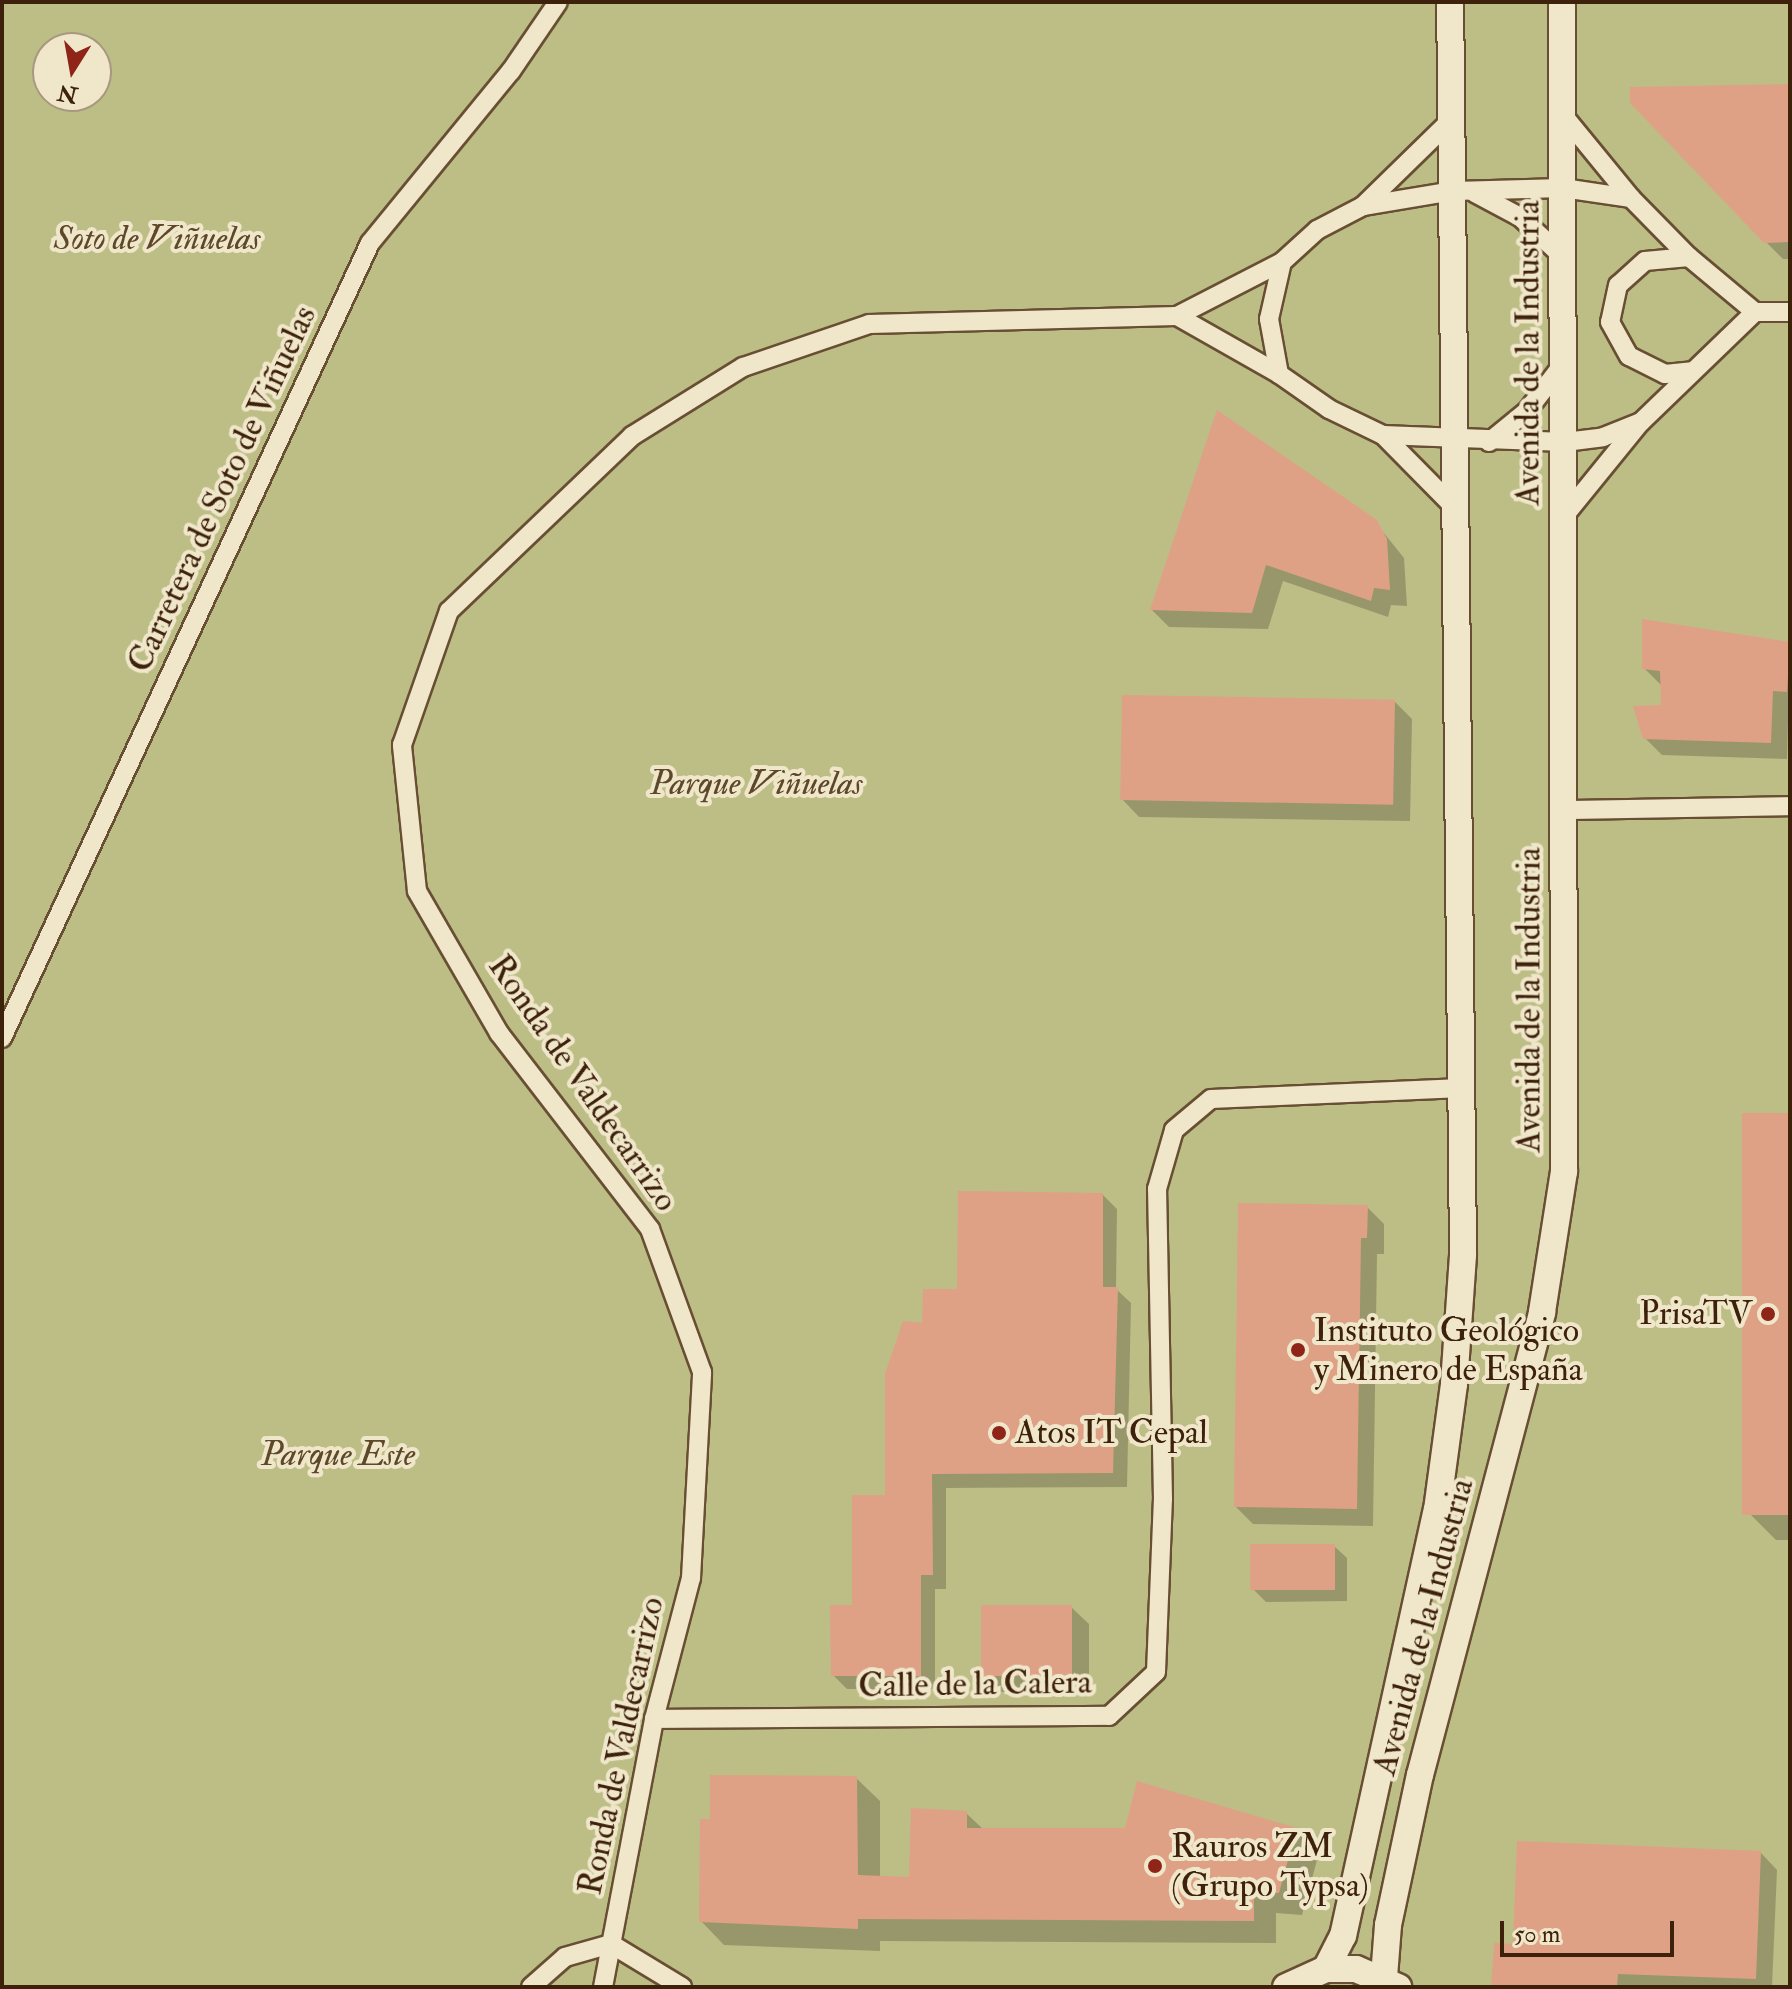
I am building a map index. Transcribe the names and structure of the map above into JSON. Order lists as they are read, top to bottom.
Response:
{
  "streets": {
    "street": [
      "Avenida de la Industria",
      "Carretera de Soto de Viñuelas",
      "Ronda de Valdecarrizo",
      "Calle de la Calera"
    ]
  },
  "crossings": [
    ["Avenida de la Industria", "Calle de la Calera"],
    ["Ronda de Valdecarrizo", "Calle de la Calera"]
  ],
  "parks": ["Soto de Viñuelas", "Parque Viñuelas", "Parque Este"],
  "places": [
    "PrisaTV",
    "Instituto Geológico y Minero de España",
    "Atos IT Cepal",
    "Rauros ZM (Grupo Typsa)"
  ],
  "scale_bar": "50 m",
  "north": "bottom"
}
